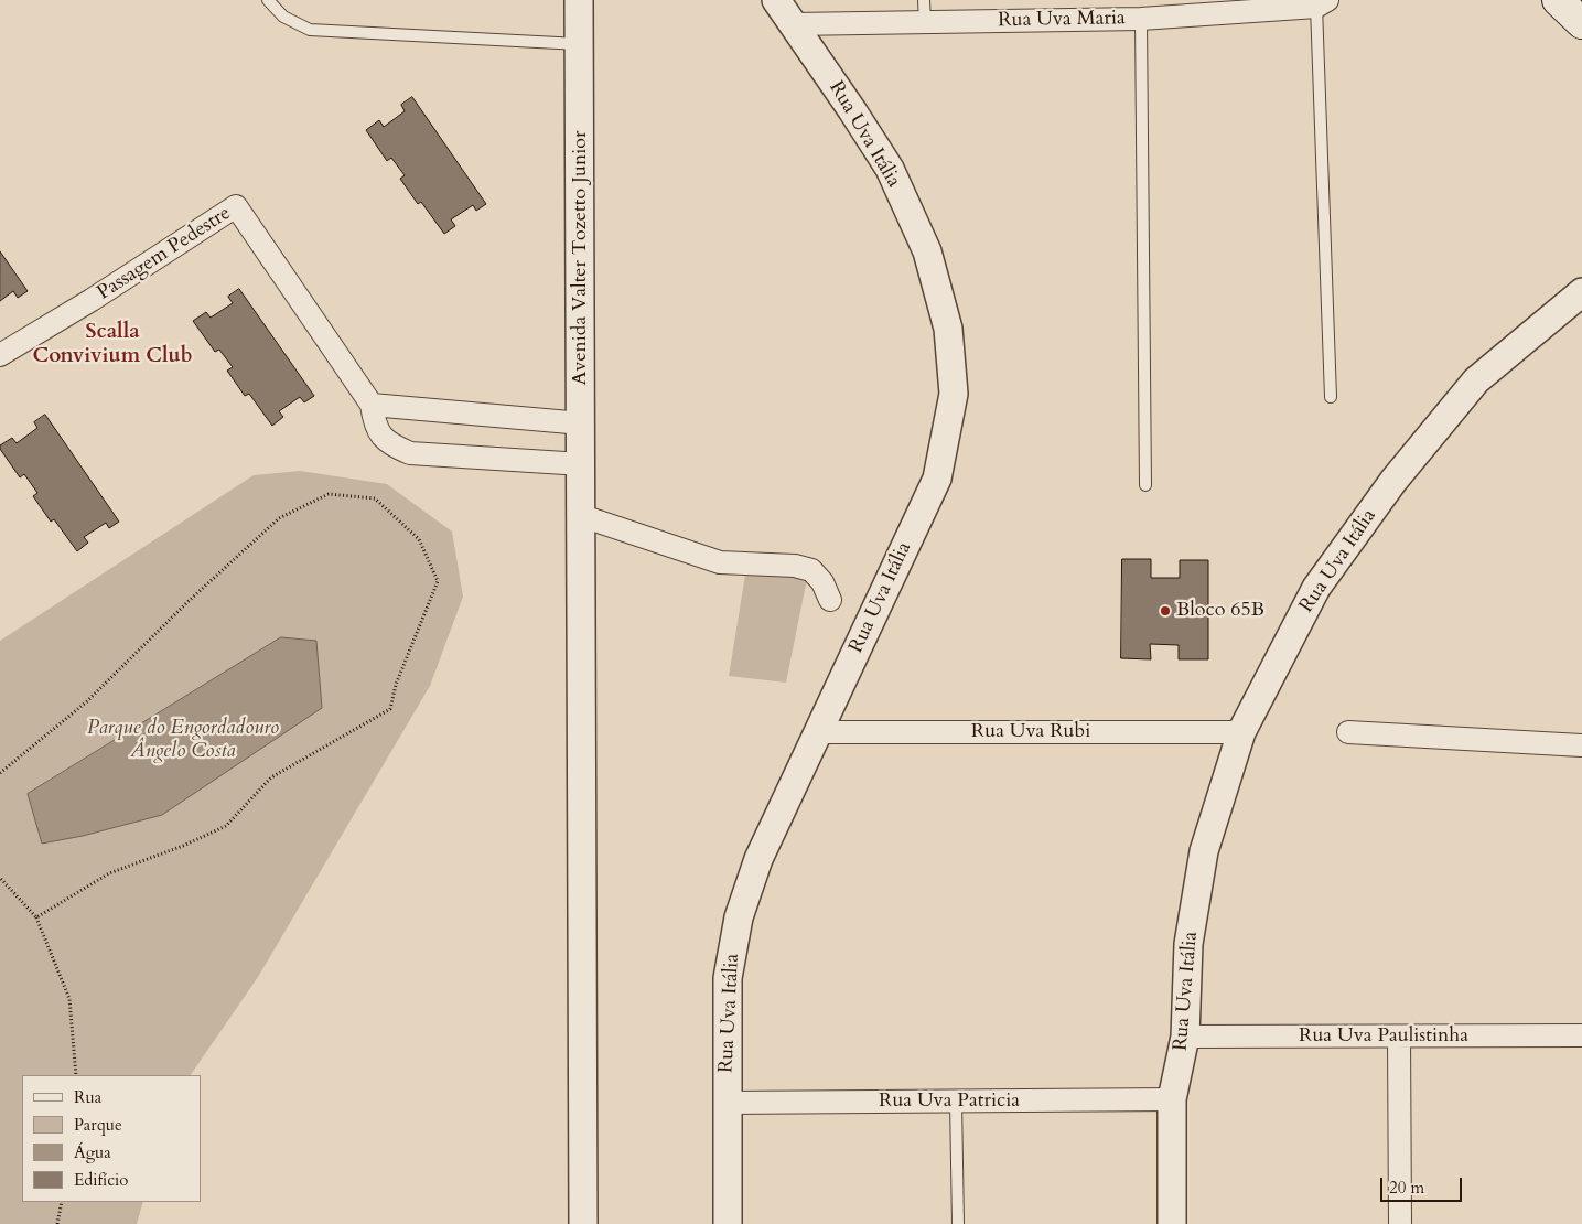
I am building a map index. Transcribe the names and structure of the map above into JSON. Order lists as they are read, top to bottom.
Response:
{
  "streets": {
    "street": [
      "Rua Uva Maria",
      "Rua Uva Itália",
      "Passagem Pedestre",
      "Avenida Valter Tozetto Junior",
      "Rua Uva Rubi",
      "Rua Uva Paulistinha",
      "Rua Uva Patricia"
    ]
  },
  "crossings": [
    ["Rua Uva Maria", "Rua Uva Itália"],
    ["Rua Uva Itália", "Rua Uva Rubi"],
    ["Rua Uva Itália", "Rua Uva Paulistinha"],
    ["Rua Uva Itália", "Rua Uva Patricia"],
    ["Passagem Pedestre", "Avenida Valter Tozetto Junior"]
  ],
  "districts": ["Scalla Convivium Club"],
  "parks": ["Parque do Engordadouro Ângelo Costa"],
  "places": ["Bloco 65B"],
  "legend": [
    "Rua",
    "Parque",
    "Água",
    "Edifício"
  ],
  "scale_bar": "20 m"
}
